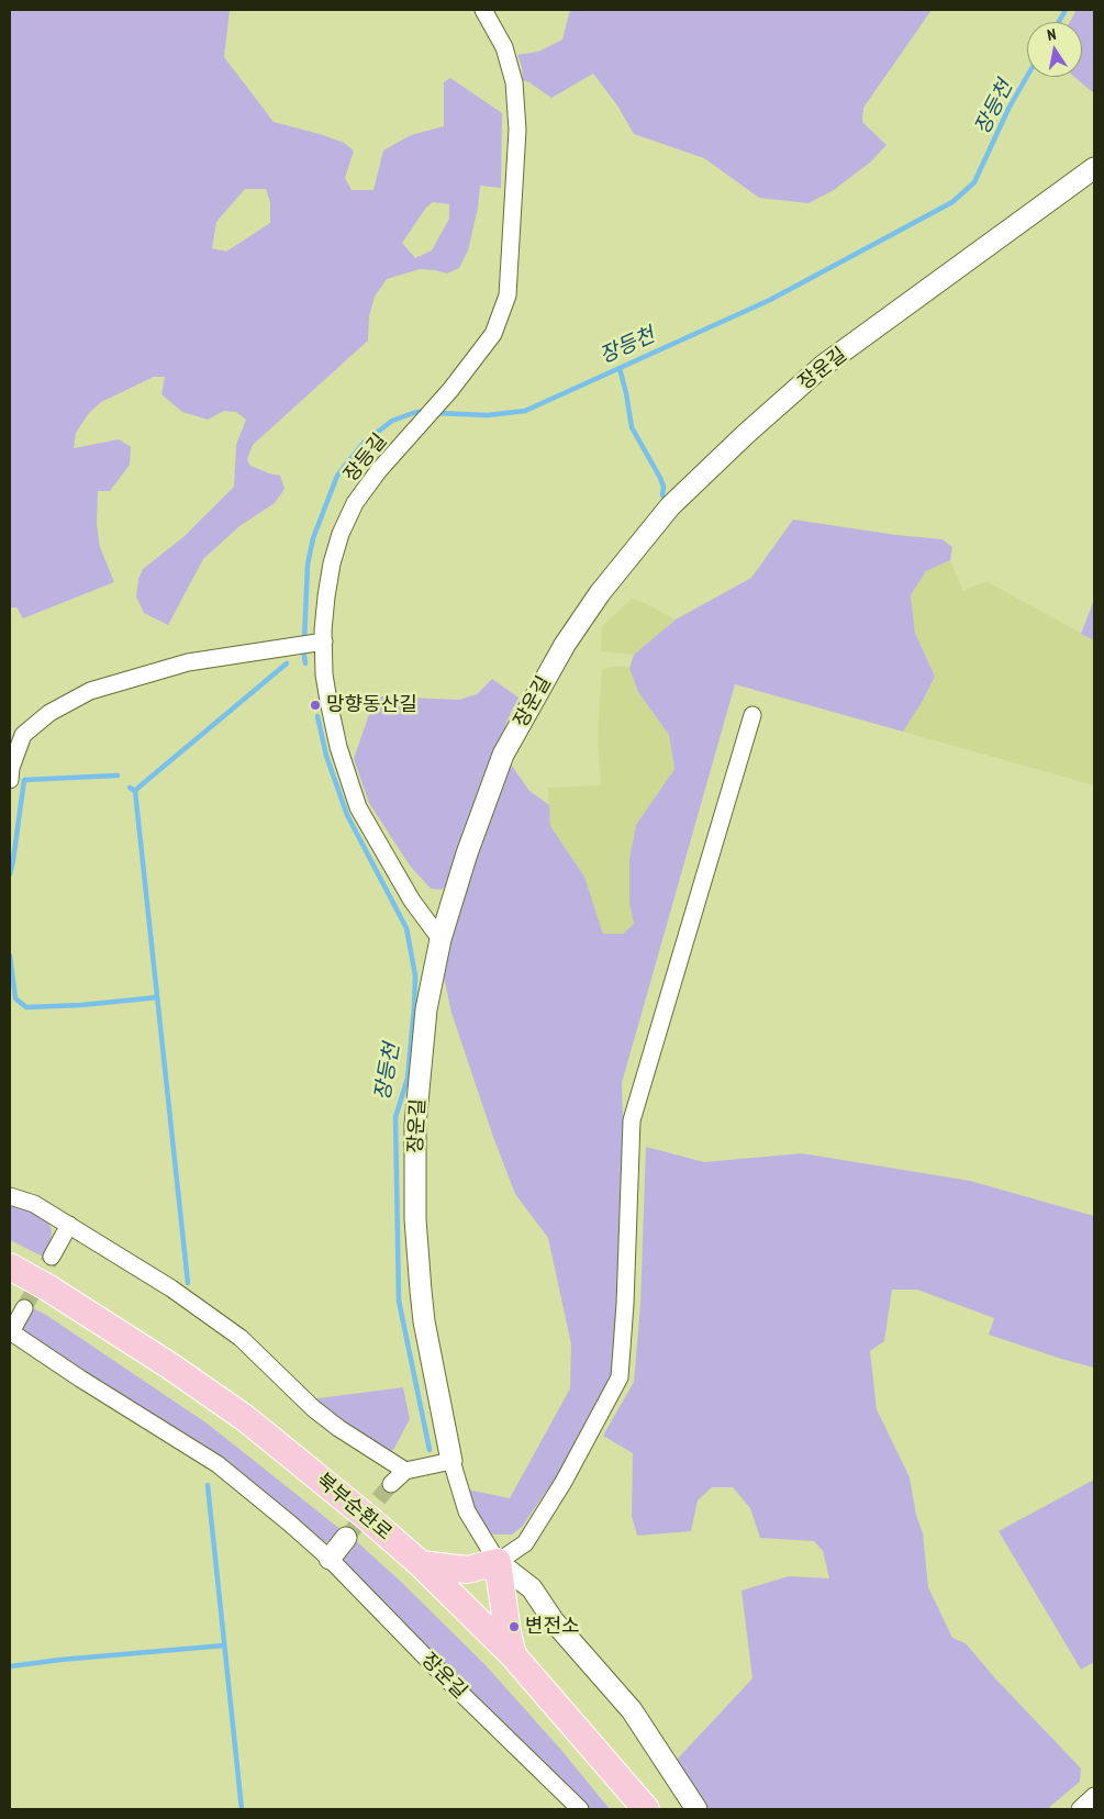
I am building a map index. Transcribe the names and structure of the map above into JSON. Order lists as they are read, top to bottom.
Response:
{
  "streets": {
    "main road": ["북부순환로"],
    "street": ["장운길", "장등길"]
  },
  "crossings": [
    ["장운길", "장등길"]
  ],
  "water": ["장등천"],
  "places": ["망향동산길", "변전소"],
  "north": "top"
}
